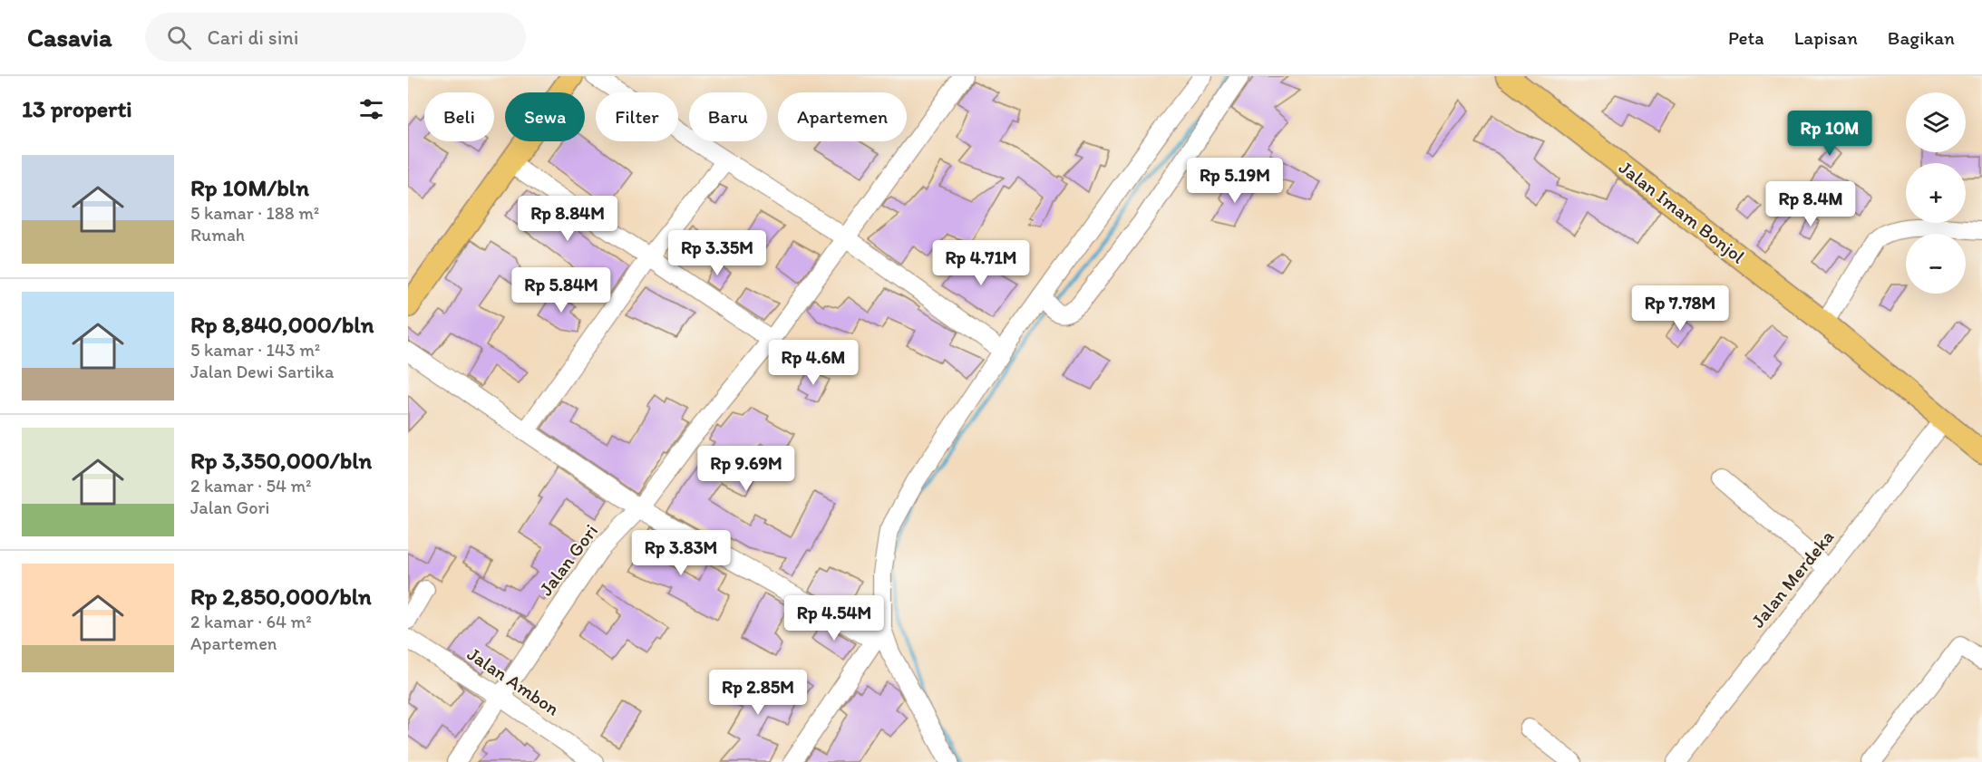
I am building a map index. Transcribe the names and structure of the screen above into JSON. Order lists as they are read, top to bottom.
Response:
{
  "streets": {
    "main road": ["Jalan Imam Bonjol"],
    "street": ["Jalan Gori", "Jalan Merdeka", "Jalan Ambon"]
  },
  "crossings": [
    ["Jalan Imam Bonjol", "Jalan Merdeka"],
    ["Jalan Gori", "Jalan Ambon"]
  ],
  "page": {
    "header": "Casavia",
    "search": "Cari di sini",
    "nav": ["Peta", "Lapisan", "Bagikan"],
    "heading": "13 properti",
    "map_buttons": ["+", "−"],
    "chip": [
      "Beli",
      "Sewa",
      "Filter",
      "Baru",
      "Apartemen"
    ],
    "price": [
      "Rp 10M",
      "Rp 5.19M",
      "Rp 8.4M",
      "Rp 8.84M",
      "Rp 3.35M",
      "Rp 4.71M",
      "Rp 5.84M",
      "Rp 7.78M",
      "Rp 4.6M",
      "Rp 9.69M",
      "Rp 3.83M",
      "Rp 4.54M",
      "Rp 2.85M"
    ],
    "list": [
      {
        "name": "Rp 10M/bln",
        "note": "5 kamar · 188 m² · Rumah"
      },
      {
        "name": "Rp 8,840,000/bln",
        "note": "5 kamar · 143 m² · Jalan Dewi Sartika"
      },
      {
        "name": "Rp 3,350,000/bln",
        "note": "2 kamar · 54 m² · Jalan Gori"
      },
      {
        "name": "Rp 2,850,000/bln",
        "note": "2 kamar · 64 m² · Apartemen"
      }
    ]
  }
}
